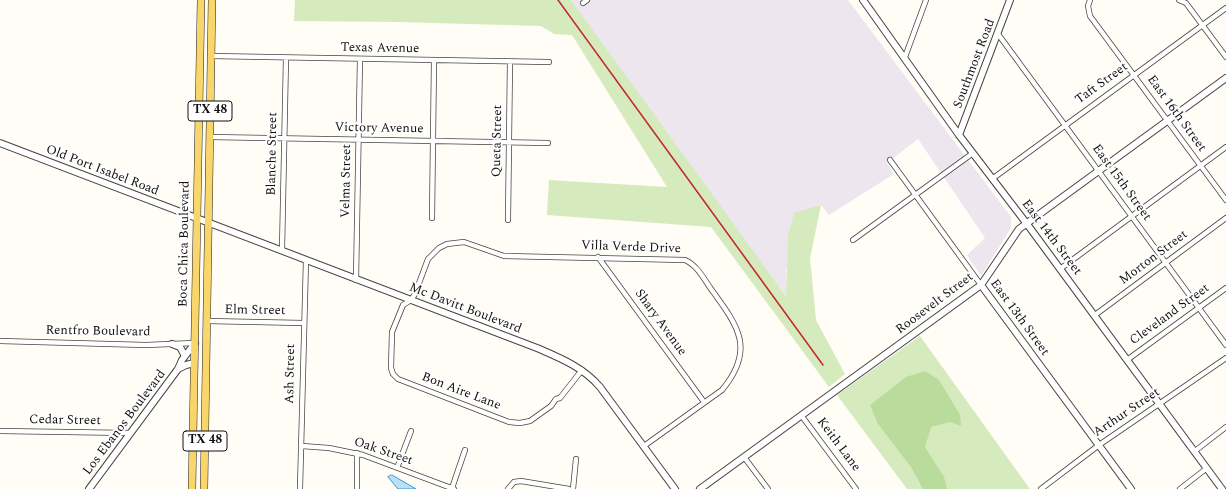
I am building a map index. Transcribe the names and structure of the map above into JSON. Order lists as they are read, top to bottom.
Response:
{
  "streets": {
    "main road": ["TX 48", "Boca Chica Boulevard"],
    "street": [
      "Texas Avenue",
      "Southmost Road",
      "Taft Street",
      "East 16th Street",
      "Victory Avenue",
      "Queta Street",
      "Blanche Street",
      "Old Port Isabel Road",
      "Velma Street",
      "East 15th Street",
      "East 14th Street",
      "Villa Verde Drive",
      "Morton Street",
      "Roosevelt Street",
      "Mc Davitt Boulevard",
      "Elm Street",
      "Cleveland Street",
      "East 13th Street",
      "Shary Avenue",
      "Rentfro Boulevard",
      "Ash Street",
      "Bon Aire Lane",
      "Arthur Street",
      "Cedar Street",
      "Los Ebanos Boulevard",
      "Keith Lane",
      "Oak Street"
    ]
  },
  "crossings": [
    ["Texas Avenue", "Queta Street"],
    ["Texas Avenue", "Blanche Street"],
    ["Texas Avenue", "Velma Street"],
    ["Texas Avenue", "Boca Chica Boulevard"],
    ["Southmost Road", "East 15th Street"],
    ["Southmost Road", "East 14th Street"],
    ["Taft Street", "East 16th Street"],
    ["Taft Street", "East 15th Street"],
    ["Taft Street", "East 14th Street"],
    ["East 16th Street", "Roosevelt Street"],
    ["Victory Avenue", "Queta Street"],
    ["Victory Avenue", "Blanche Street"],
    ["Victory Avenue", "Velma Street"],
    ["Victory Avenue", "Boca Chica Boulevard"],
    ["Blanche Street", "Mc Davitt Boulevard"],
    ["Old Port Isabel Road", "Boca Chica Boulevard"],
    ["Old Port Isabel Road", "Mc Davitt Boulevard"],
    ["Velma Street", "Mc Davitt Boulevard"],
    ["East 15th Street", "Morton Street"],
    ["East 15th Street", "Roosevelt Street"],
    ["East 15th Street", "Cleveland Street"],
    ["East 14th Street", "Morton Street"],
    ["East 14th Street", "Roosevelt Street"],
    ["East 14th Street", "Cleveland Street"],
    ["East 14th Street", "Arthur Street"],
    ["Boca Chica Boulevard", "Mc Davitt Boulevard"],
    ["Boca Chica Boulevard", "Elm Street"],
    ["Boca Chica Boulevard", "Rentfro Boulevard"],
    ["Boca Chica Boulevard", "Los Ebanos Boulevard"],
    ["Villa Verde Drive", "Mc Davitt Boulevard"],
    ["Villa Verde Drive", "Shary Avenue"],
    ["Villa Verde Drive", "Bon Aire Lane"],
    ["Roosevelt Street", "East 13th Street"],
    ["Roosevelt Street", "Keith Lane"],
    ["Mc Davitt Boulevard", "Ash Street"],
    ["Mc Davitt Boulevard", "Bon Aire Lane"],
    ["Elm Street", "Ash Street"],
    ["East 13th Street", "Arthur Street"],
    ["Rentfro Boulevard", "Los Ebanos Boulevard"],
    ["Ash Street", "Oak Street"],
    ["Cedar Street", "Los Ebanos Boulevard"]
  ]
}
